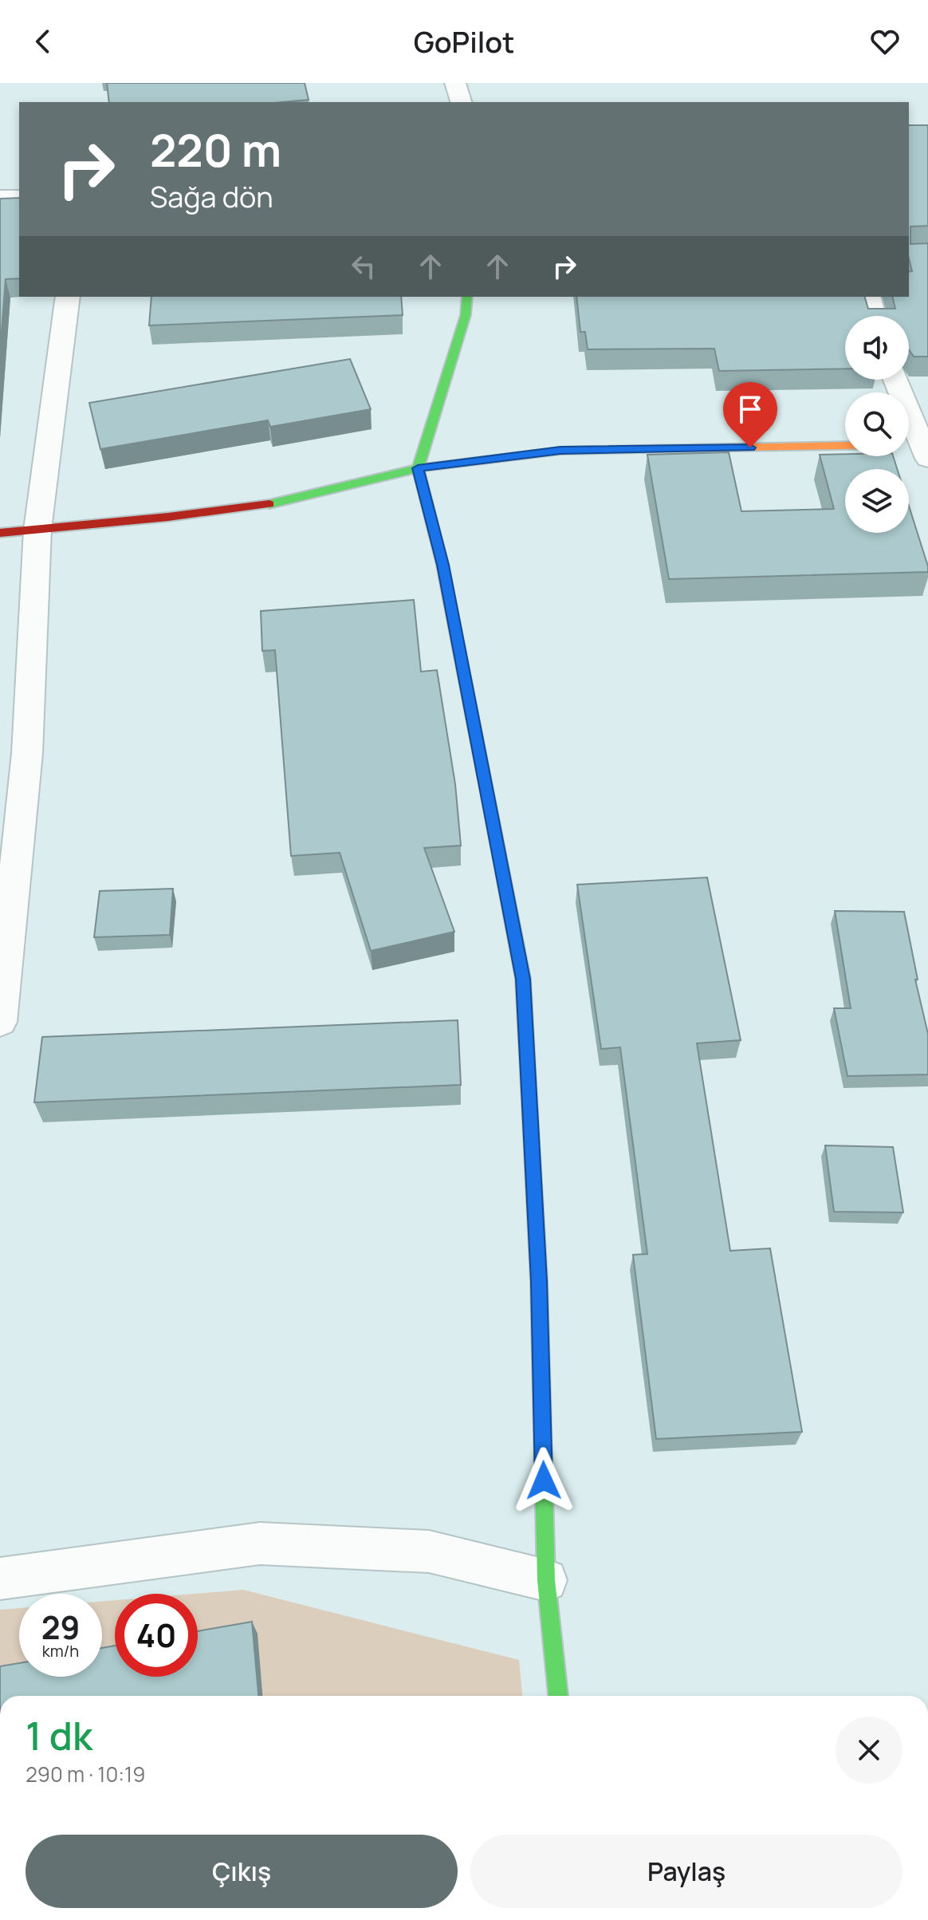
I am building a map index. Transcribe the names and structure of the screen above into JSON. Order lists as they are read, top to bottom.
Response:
{
  "page": {
    "header": "GoPilot",
    "turn": ["220 m", "Sağa dön"],
    "speed": "29 km/h",
    "limit": "40",
    "heading": ["1 dk", "290 m · 10:19"],
    "buttons": ["Çıkış", "Paylaş"]
  }
}
